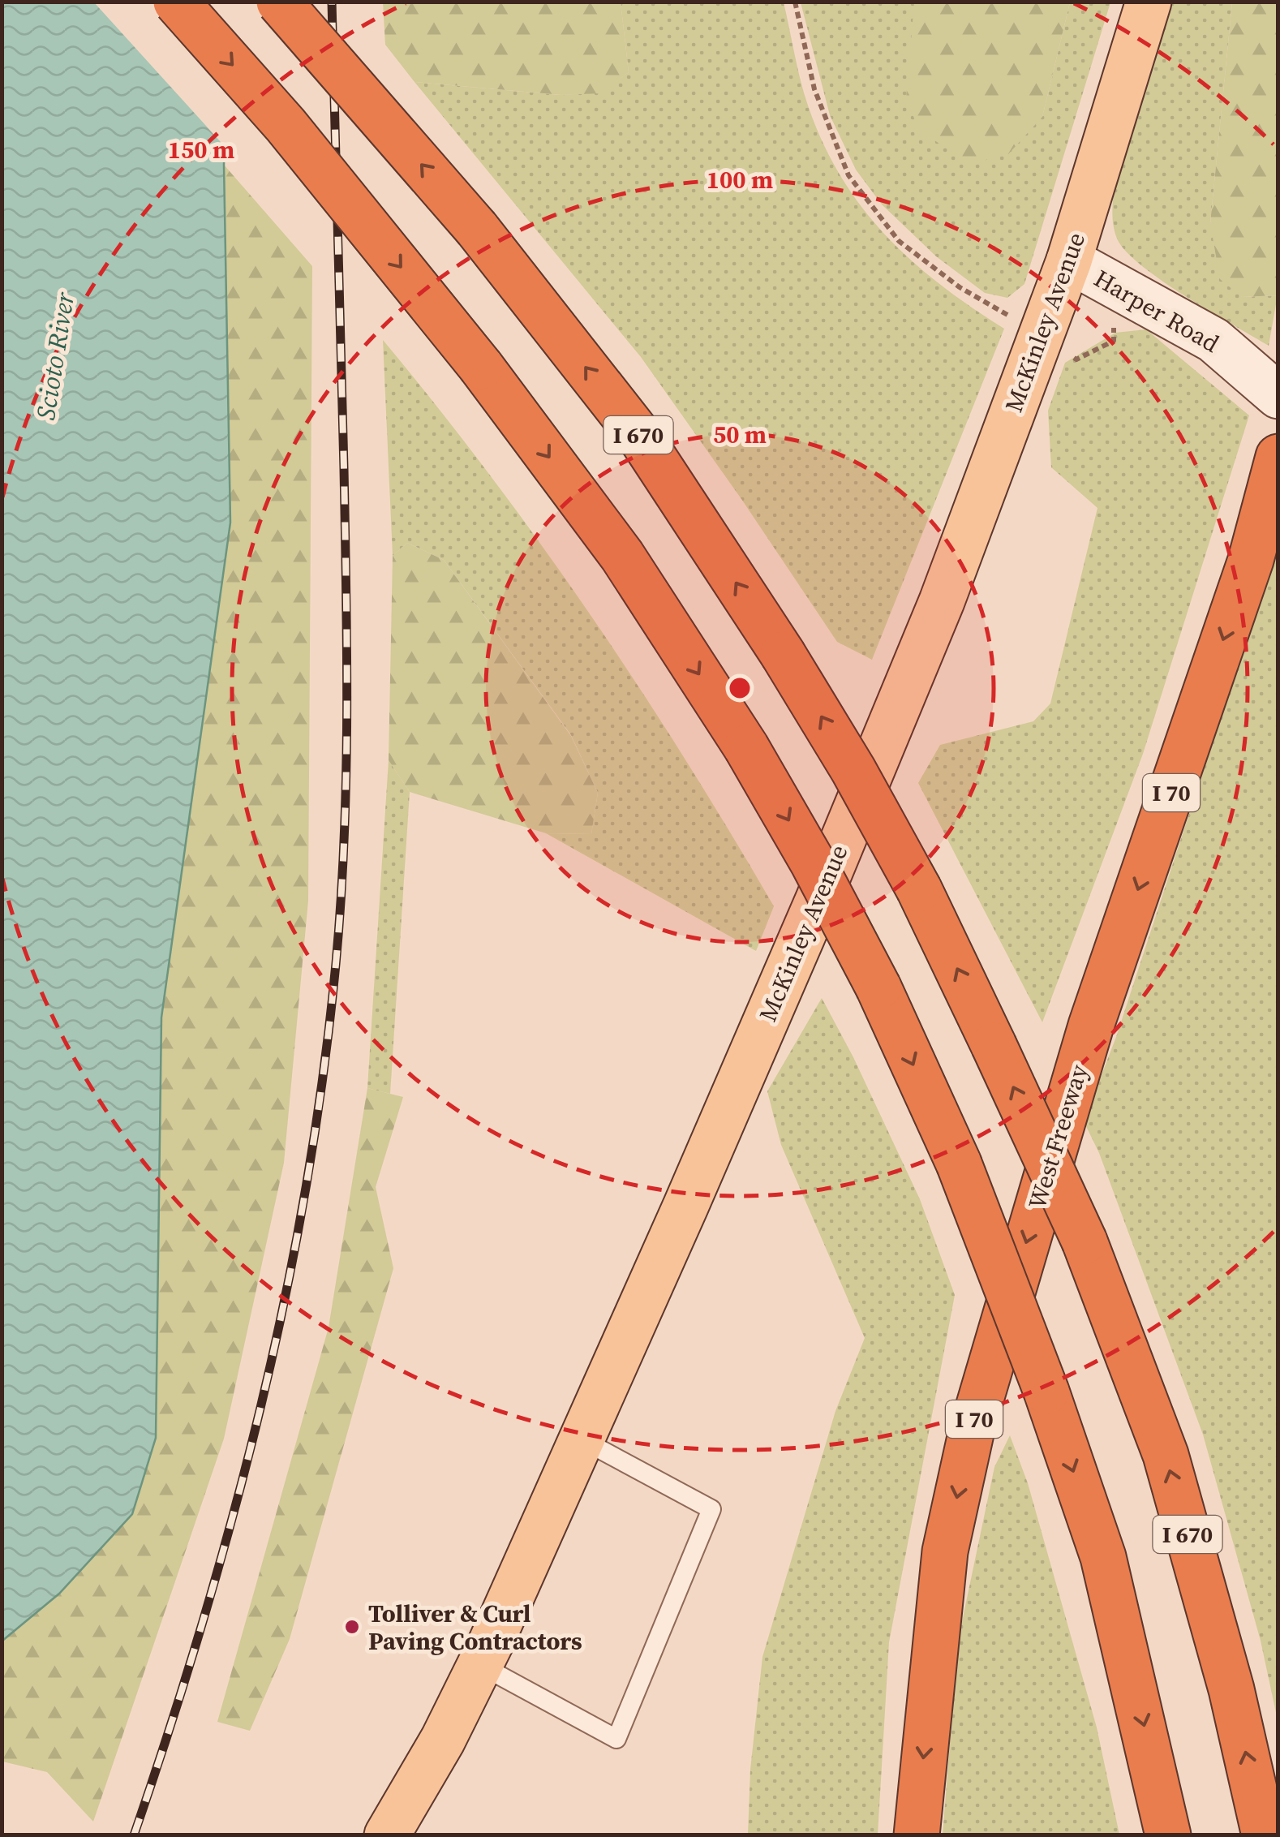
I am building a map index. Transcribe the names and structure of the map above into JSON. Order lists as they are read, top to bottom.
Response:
{
  "streets": {
    "highway": ["I 670", "I 70", "West Freeway"],
    "main road": ["McKinley Avenue"],
    "street": ["Harper Road"]
  },
  "crossings": [
    ["Harper Road", "McKinley Avenue"]
  ],
  "one_way": ["West Freeway"],
  "water": ["Scioto River"],
  "places": ["Tolliver & Curl Paving Contractors"],
  "rings": ["150 m", "100 m", "50 m"]
}
